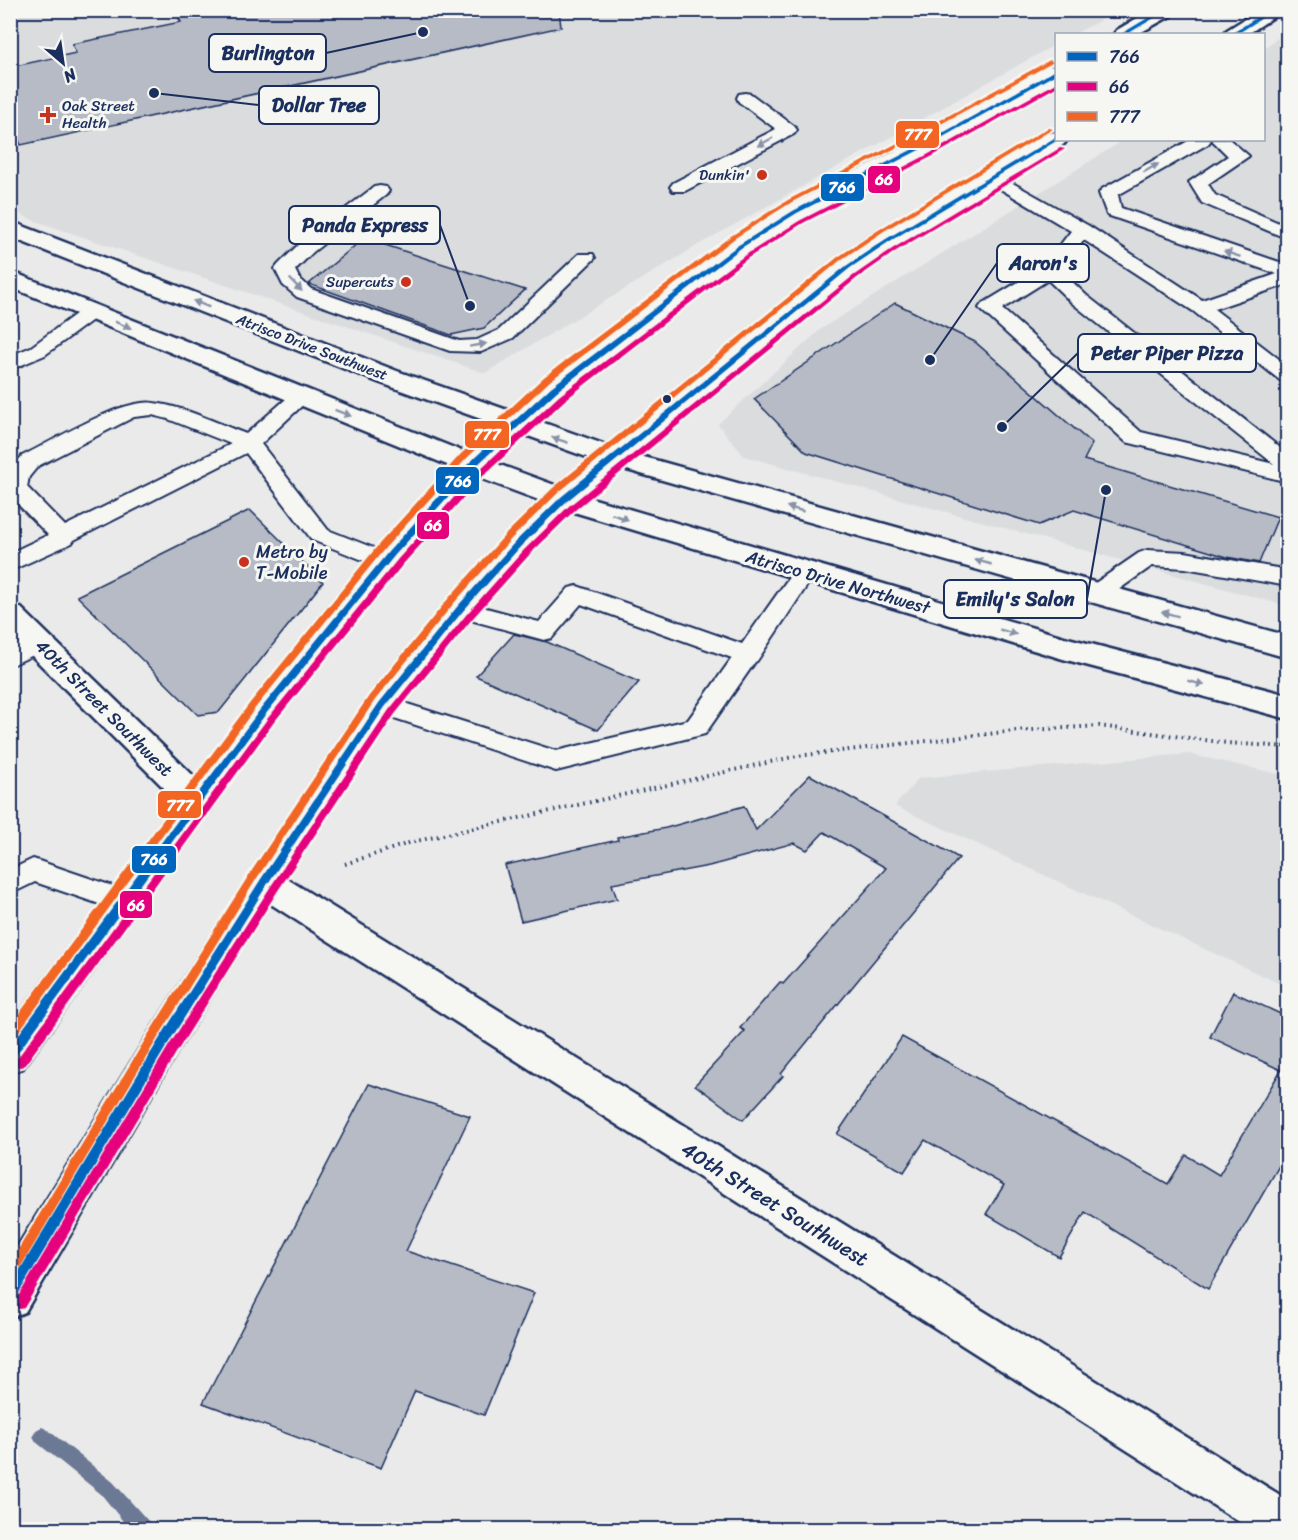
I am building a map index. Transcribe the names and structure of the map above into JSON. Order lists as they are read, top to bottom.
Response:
{
  "streets": {
    "main road": ["Atrisco Drive Southwest", "Atrisco Drive Northwest", "40th Street Southwest"]
  },
  "places": {
    "other": [
      "Burlington",
      "Dollar Tree",
      "Dunkin'",
      "Supercuts",
      "Panda Express",
      "Aaron's",
      "Peter Piper Pizza",
      "Emily's Salon",
      "Metro by T-Mobile"
    ],
    "health": ["Oak Street Health"]
  },
  "lines": ["transit line 766", "transit line 777", "transit line 66"],
  "legend": ["766", "66", "777"],
  "north": "bottom right"
}
